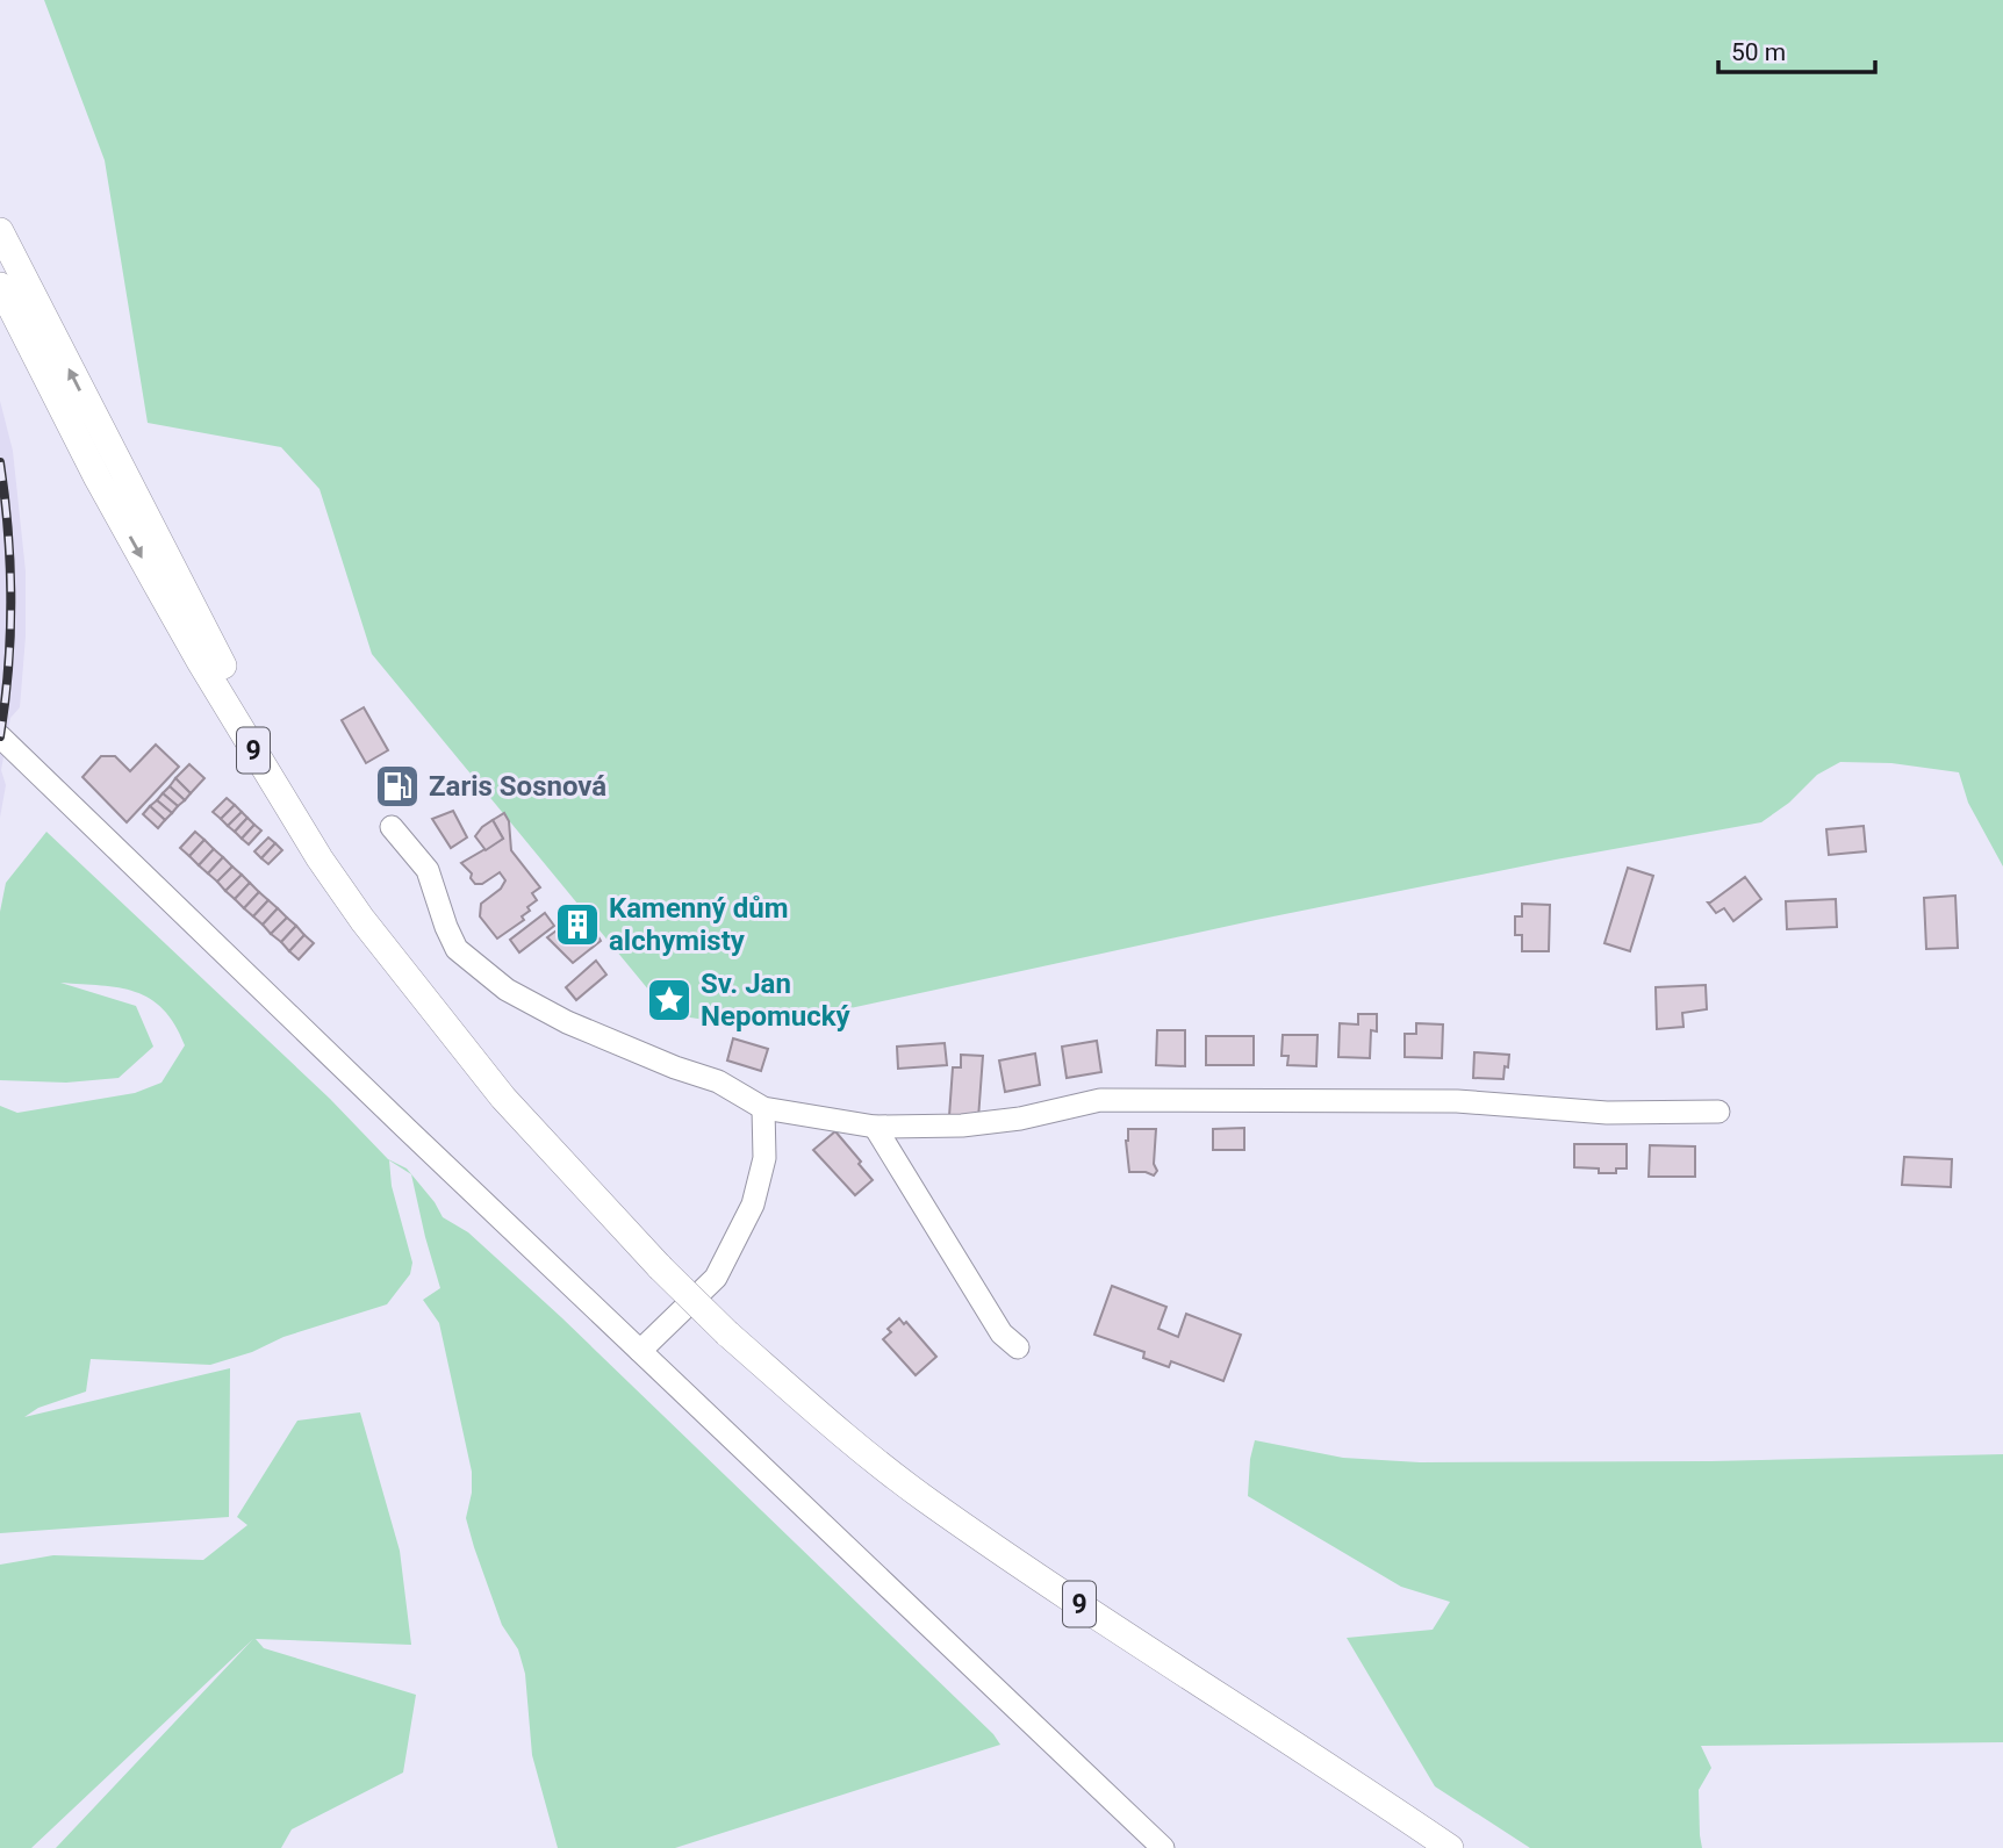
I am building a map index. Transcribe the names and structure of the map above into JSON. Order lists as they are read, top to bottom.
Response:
{
  "streets": {
    "main road": ["9"]
  },
  "places": {
    "fuel station": ["Zaris Sosnová"],
    "building": ["Kamenný dům alchymisty"],
    "place": ["Sv. Jan Nepomucký"]
  },
  "scale_bar": "50 m"
}
